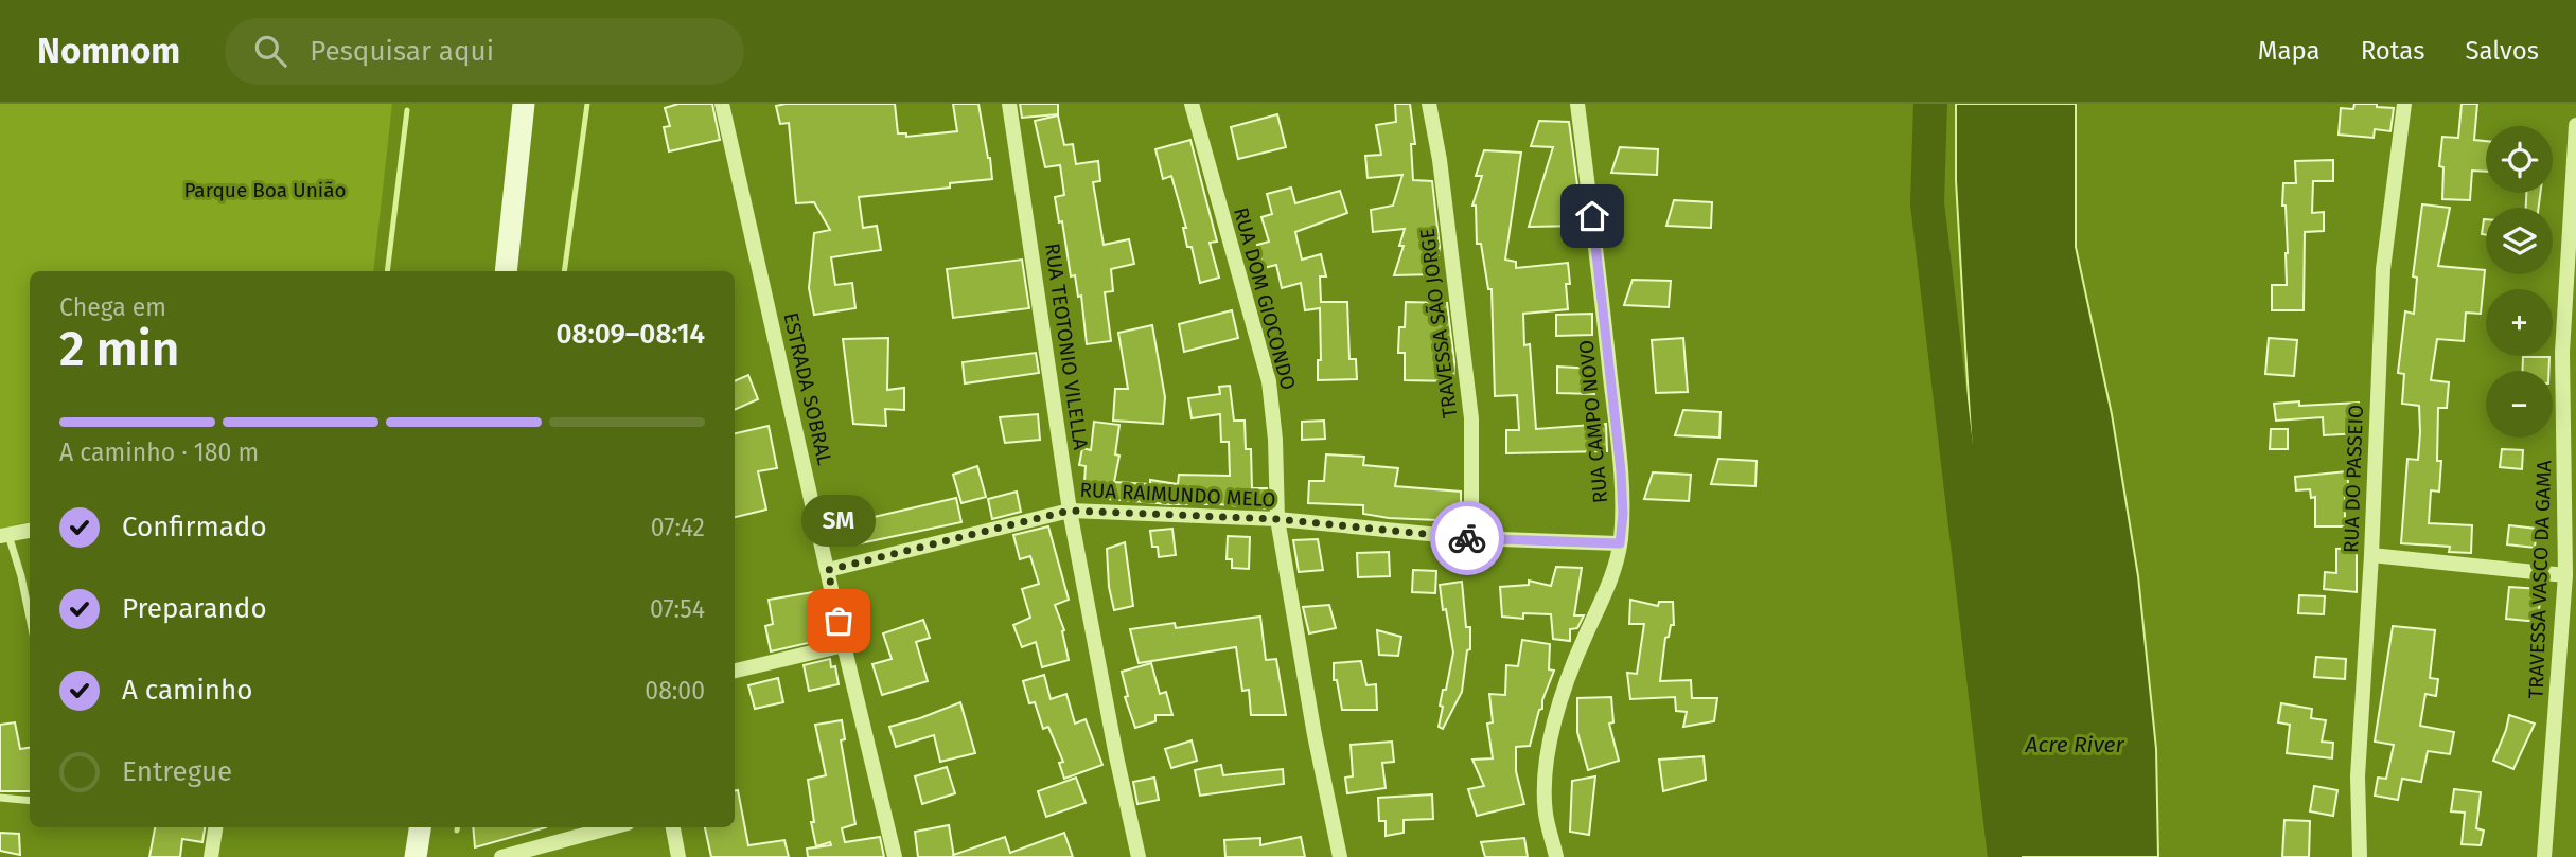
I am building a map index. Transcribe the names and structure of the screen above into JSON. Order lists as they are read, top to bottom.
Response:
{
  "streets": {
    "street": [
      "RUA DOM GIOCONDO",
      "TRAVESSA SÃO JORGE",
      "RUA TEOTONIO VILELLA",
      "ESTRADA SOBRAL",
      "RUA CAMPO NOVO",
      "RUA DO PASSEIO",
      "RUA RAIMUNDO MELO",
      "TRAVESSA VASCO DA GAMA"
    ]
  },
  "crossings": [
    ["RUA DOM GIOCONDO", "RUA RAIMUNDO MELO"],
    ["TRAVESSA SÃO JORGE", "RUA RAIMUNDO MELO"],
    ["RUA TEOTONIO VILELLA", "RUA RAIMUNDO MELO"],
    ["ESTRADA SOBRAL", "RUA RAIMUNDO MELO"],
    ["RUA CAMPO NOVO", "RUA RAIMUNDO MELO"]
  ],
  "water": ["Acre River"],
  "parks": ["Parque Boa União"],
  "places": ["SM"],
  "page": {
    "header": "Nomnom",
    "search": "Pesquisar aqui",
    "nav": ["Mapa", "Rotas", "Salvos"],
    "map_buttons": ["+", "−"],
    "heading": ["2 min", "Chega em", "08:09–08:14"],
    "bar": "A caminho · 180 m",
    "list": [
      ["Confirmado", "07:42"],
      ["Preparando", "07:54"],
      ["A caminho", "08:00"],
      "Entregue"
    ],
    "bubble": "SM"
  }
}
